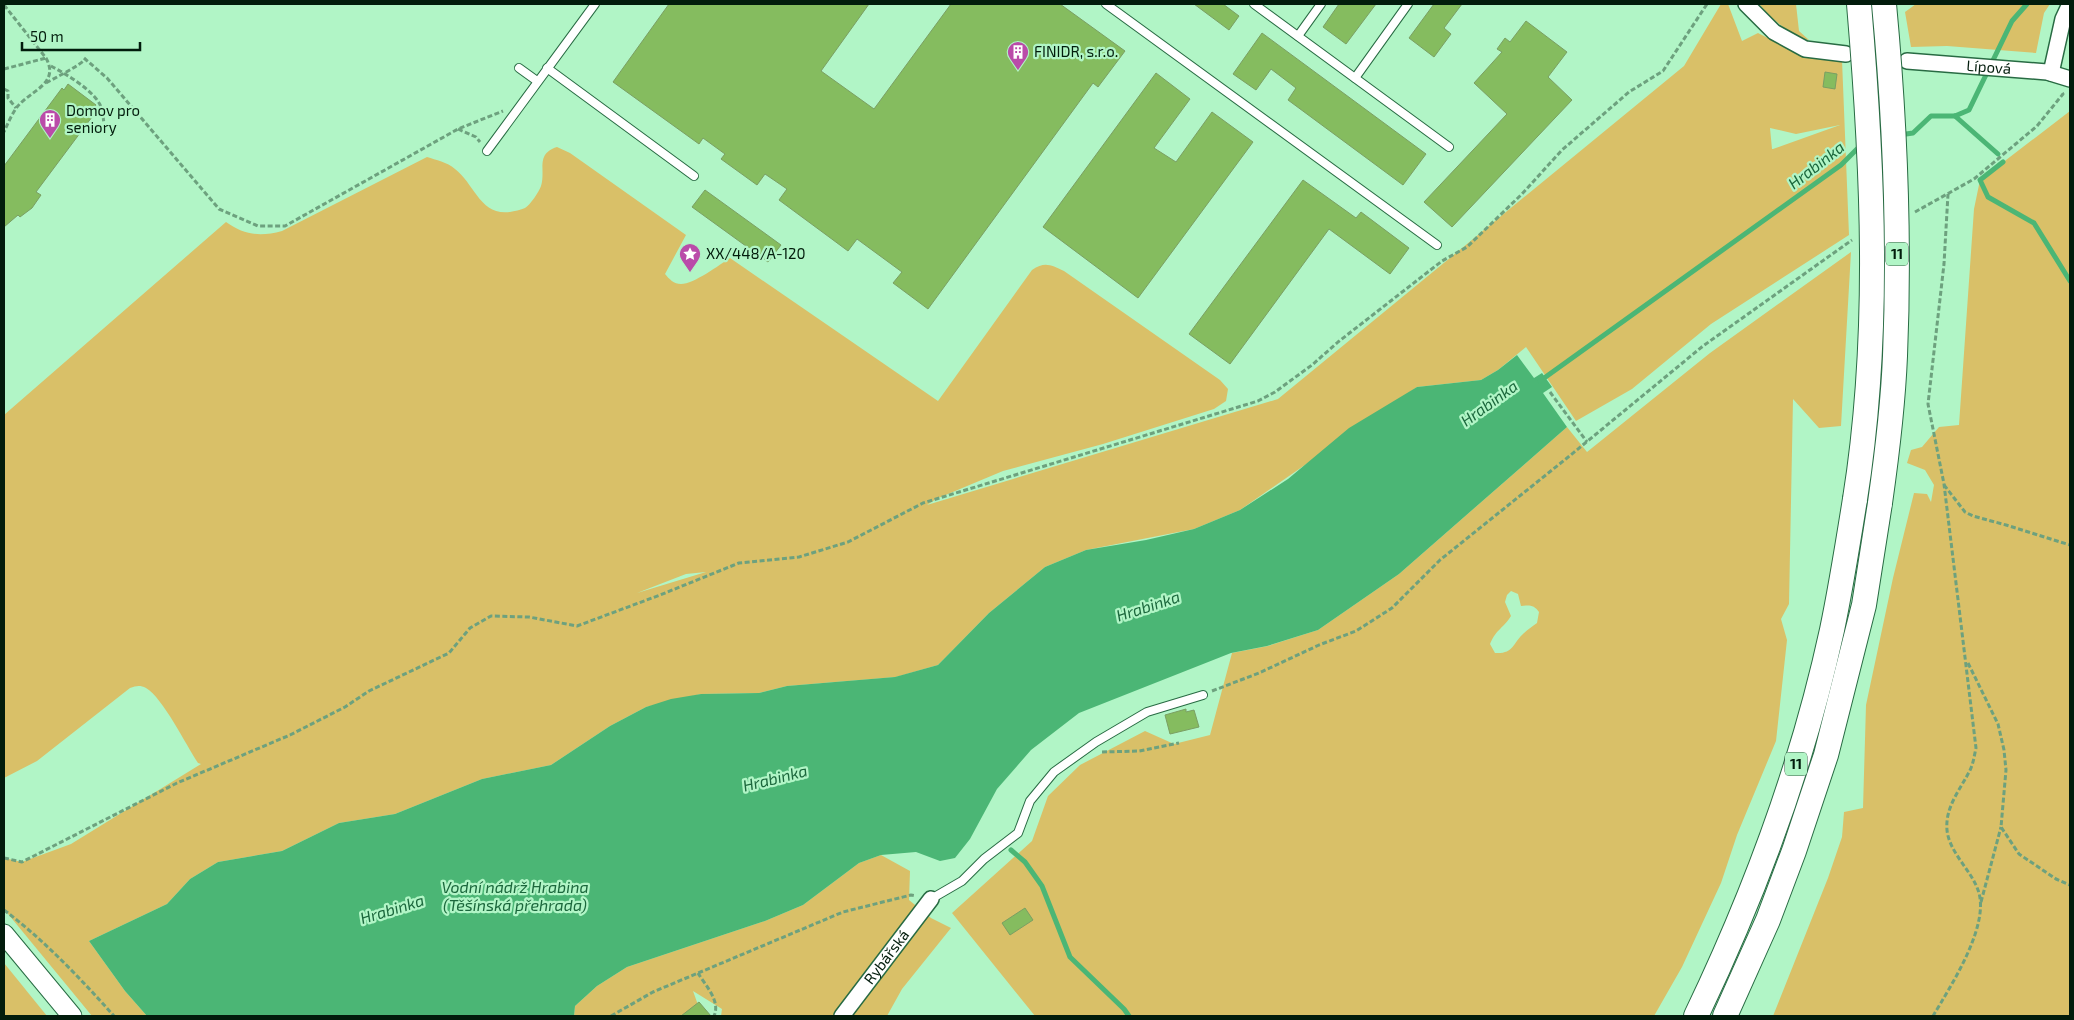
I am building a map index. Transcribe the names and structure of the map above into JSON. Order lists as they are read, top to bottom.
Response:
{
  "streets": {
    "highway": ["11"],
    "street": ["Lípová", "Rybářská"]
  },
  "water": ["Hrabinka", "Vodní nádrž Hrabina (Těšínská přehrada)"],
  "places": {
    "building": ["FINIDR, s.r.o.", "Domov pro seniory"],
    "place": ["XX/448/A-120"]
  },
  "scale_bar": "50 m"
}
